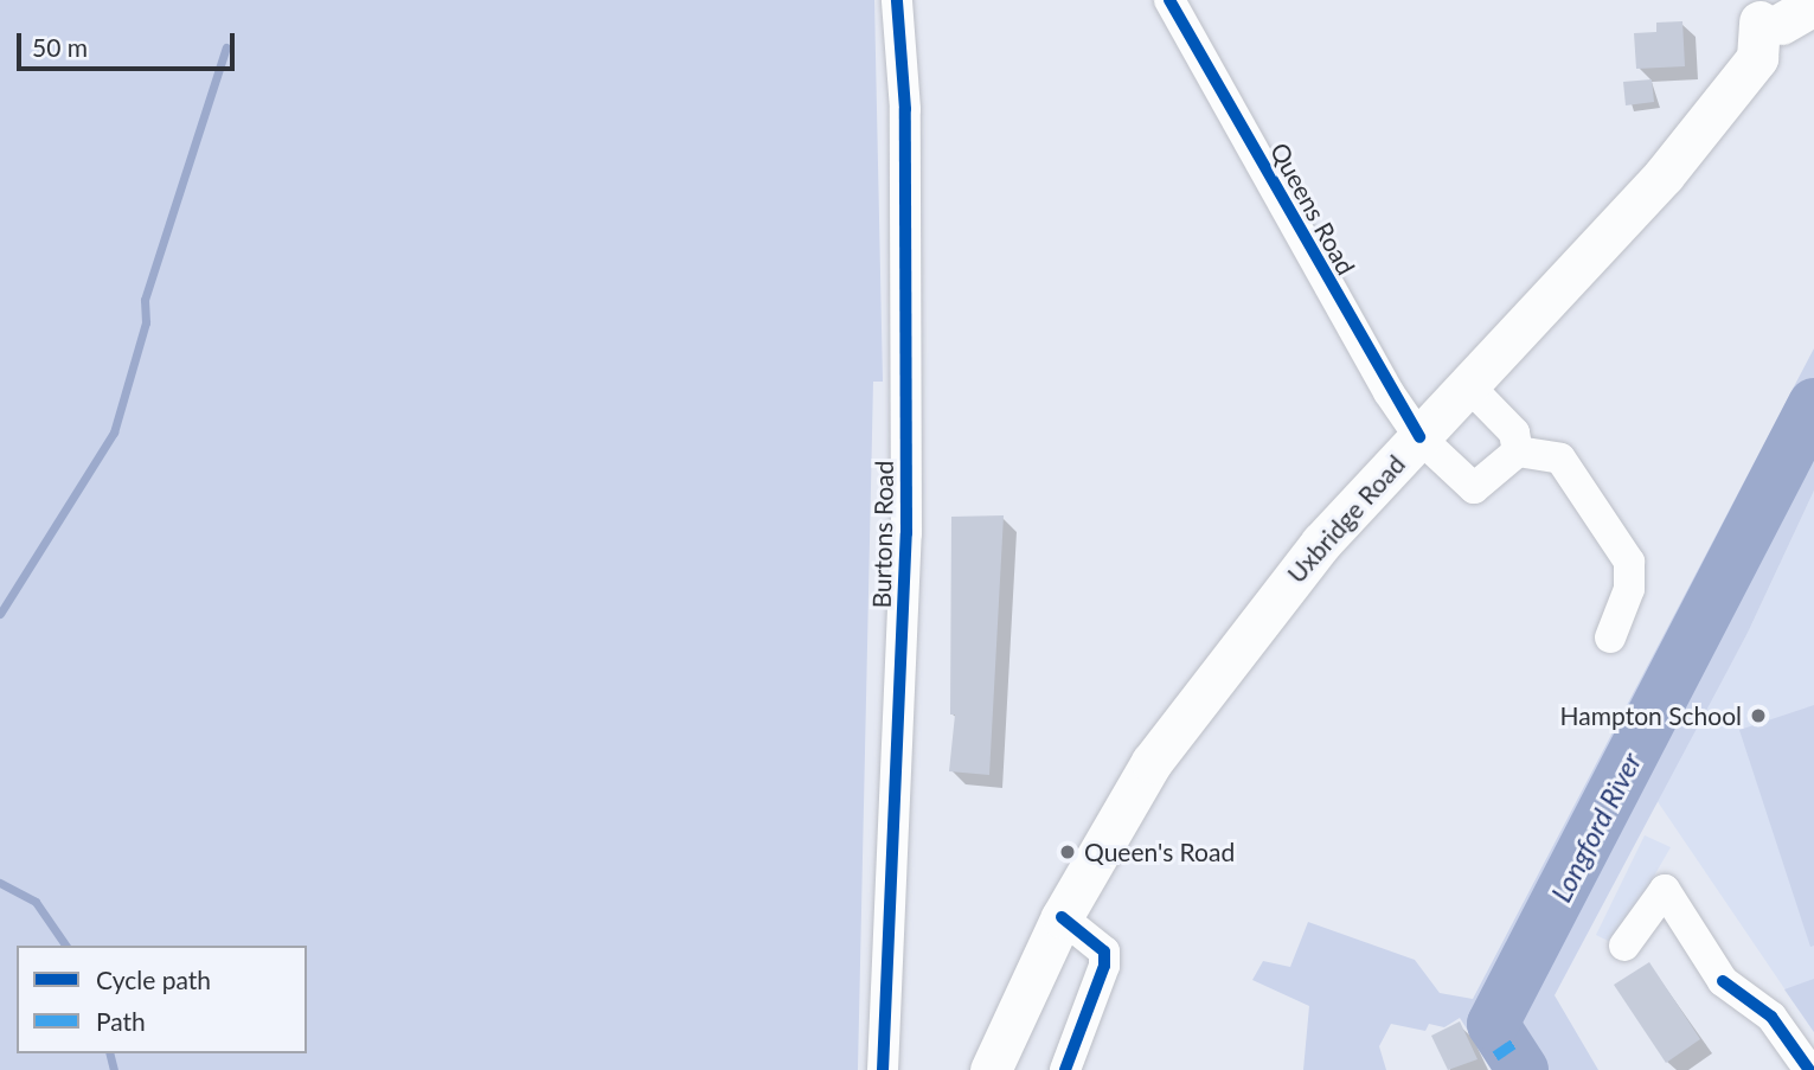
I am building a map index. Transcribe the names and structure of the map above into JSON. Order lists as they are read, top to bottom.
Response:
{
  "streets": {
    "main road": ["Uxbridge Road"],
    "street": ["Queens Road", "Burtons Road"]
  },
  "crossings": [
    ["Queens Road", "Uxbridge Road"]
  ],
  "water": ["Longford River"],
  "places": ["Hampton School", "Queen's Road"],
  "legend": ["Cycle path", "Path"],
  "scale_bar": "50 m"
}
